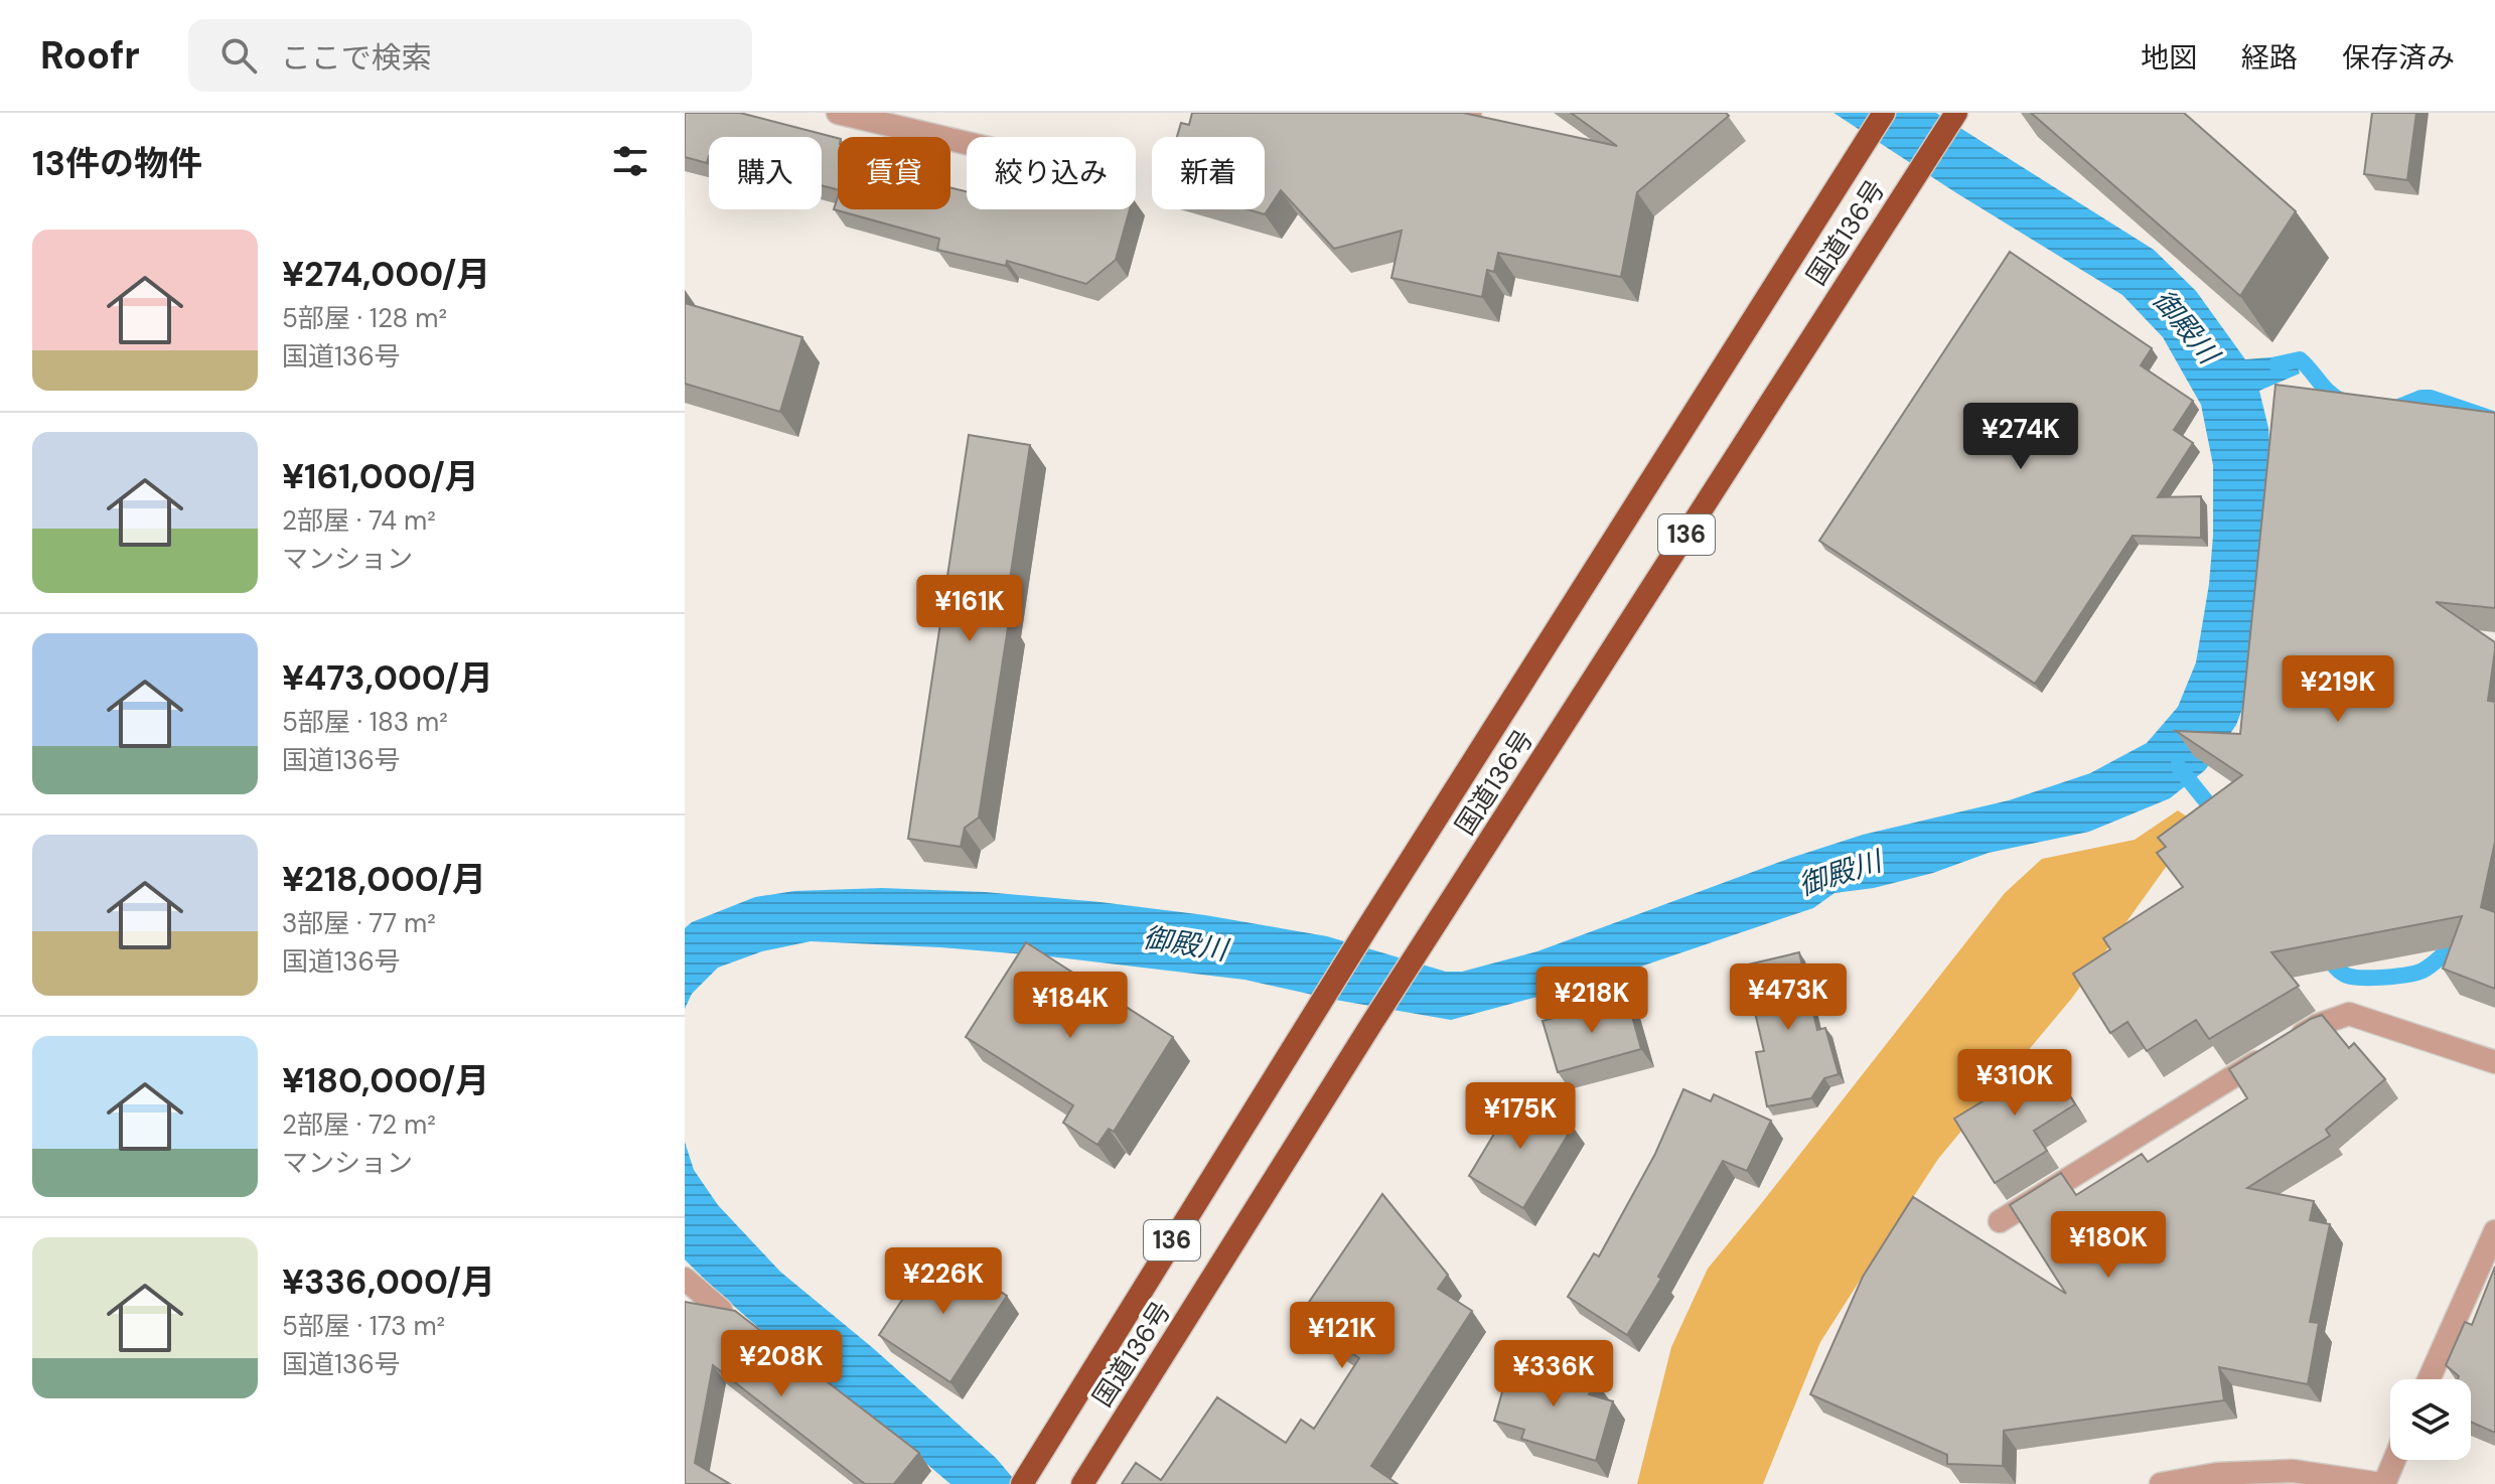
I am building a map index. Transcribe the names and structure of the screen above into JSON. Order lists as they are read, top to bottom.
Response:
{
  "streets": {
    "highway": ["国道136号", "136"]
  },
  "water": ["御殿川"],
  "page": {
    "header": "Roofr",
    "search": "ここで検索",
    "nav": ["地図", "経路", "保存済み"],
    "heading": "13件の物件",
    "chip": [
      "購入",
      "賃貸",
      "絞り込み",
      "新着"
    ],
    "list": [
      {
        "name": "¥274,000/月",
        "note": "5部屋 · 128 m² · 国道136号"
      },
      {
        "name": "¥161,000/月",
        "note": "2部屋 · 74 m² · マンション"
      },
      {
        "name": "¥473,000/月",
        "note": "5部屋 · 183 m² · 国道136号"
      },
      {
        "name": "¥218,000/月",
        "note": "3部屋 · 77 m² · 国道136号"
      },
      {
        "name": "¥180,000/月",
        "note": "2部屋 · 72 m² · マンション"
      },
      {
        "name": "¥336,000/月",
        "note": "5部屋 · 173 m² · 国道136号"
      }
    ],
    "price": [
      "¥274K",
      "¥161K",
      "¥219K",
      "¥473K",
      "¥218K",
      "¥184K",
      "¥310K",
      "¥175K",
      "¥180K",
      "¥226K",
      "¥121K",
      "¥208K",
      "¥336K"
    ]
  }
}
